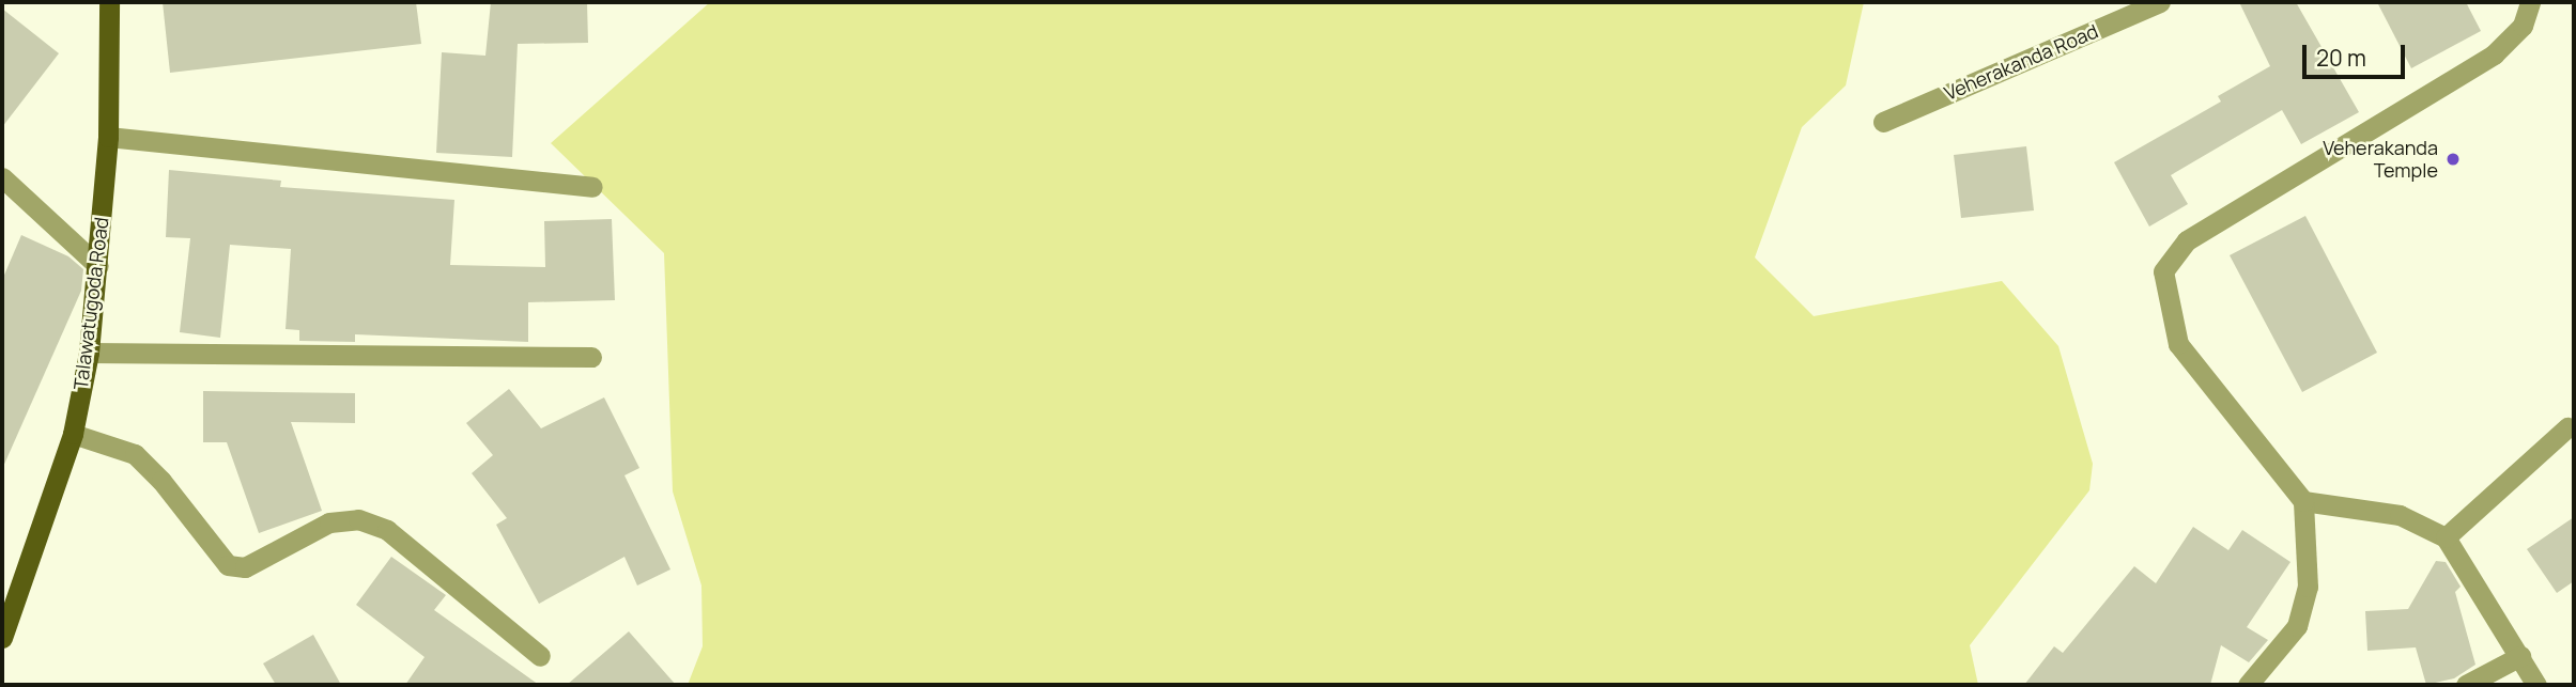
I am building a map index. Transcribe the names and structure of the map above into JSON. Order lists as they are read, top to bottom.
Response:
{
  "streets": {
    "main road": ["Talawatugoda Road"],
    "street": ["Veherakanda Road"]
  },
  "places": ["Veherakanda Temple"],
  "scale_bar": "20 m"
}
